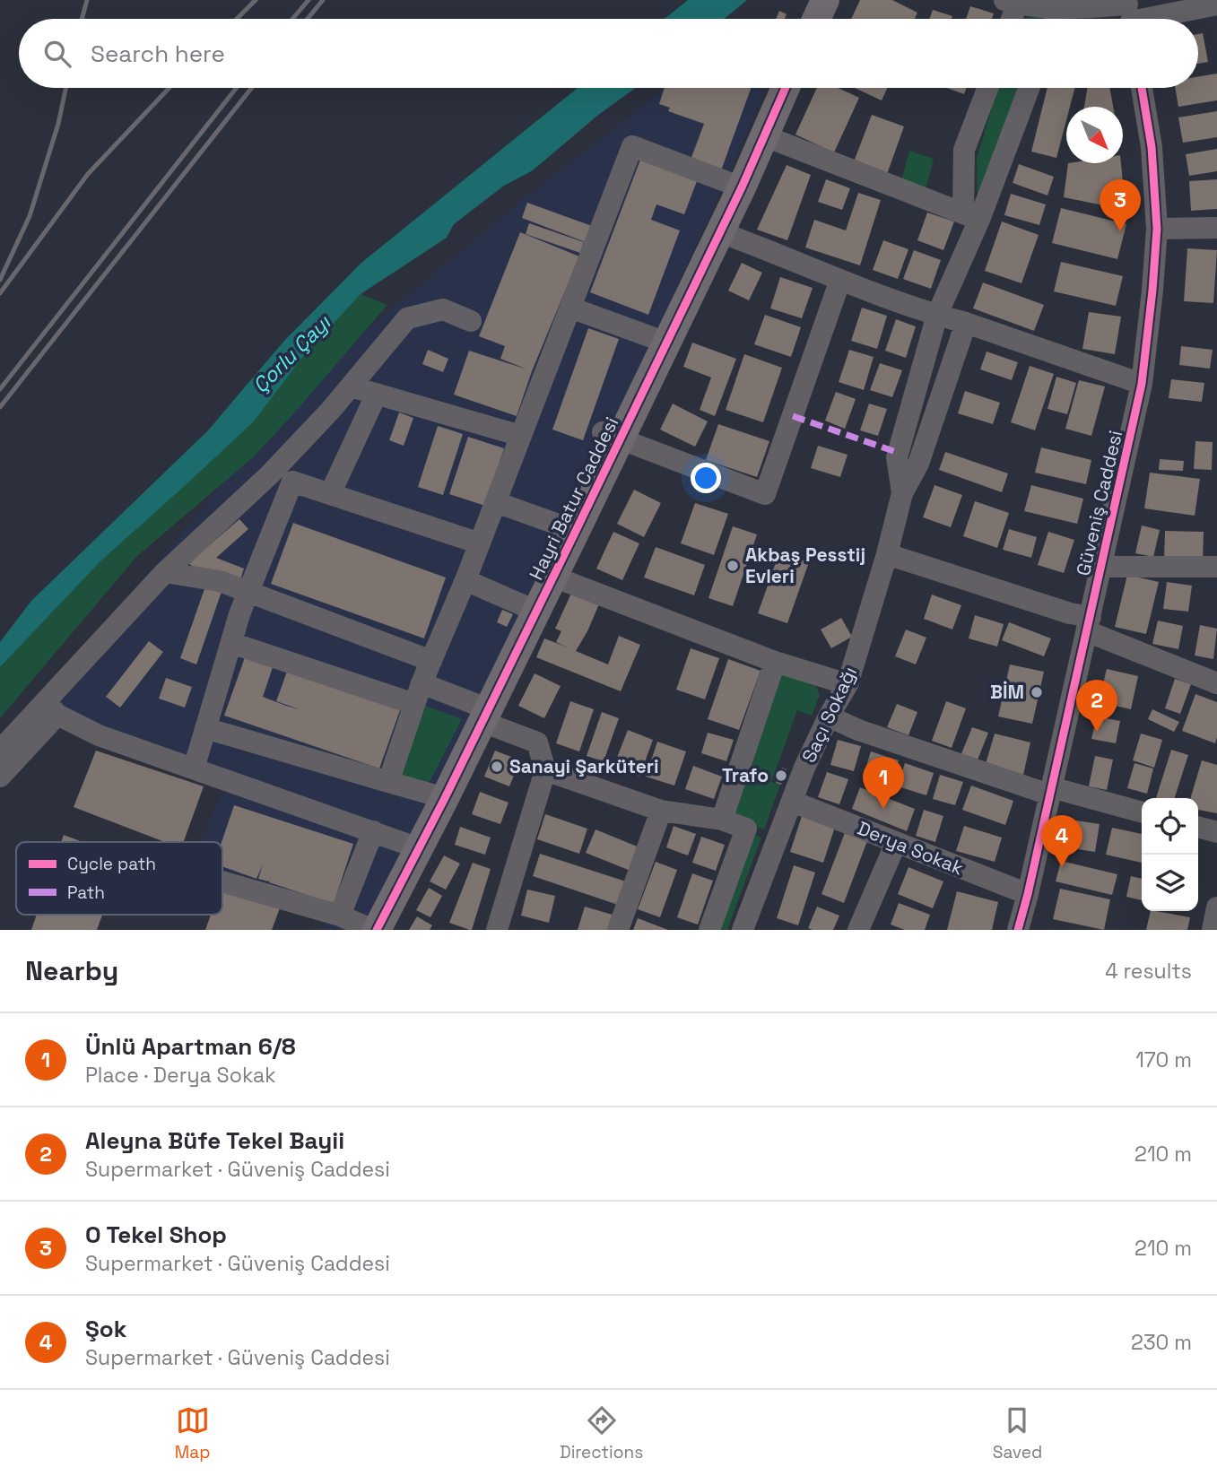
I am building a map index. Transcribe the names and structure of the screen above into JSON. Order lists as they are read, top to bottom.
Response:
{
  "streets": {
    "main road": ["Hayri Batur Caddesi"],
    "street": ["Güveniş Caddesi", "Saçı Sokağı", "Derya Sokak"]
  },
  "crossings": [
    ["Güveniş Caddesi", "Derya Sokak"],
    ["Saçı Sokağı", "Derya Sokak"]
  ],
  "water": ["Çorlu Çayı"],
  "places": [
    "Akbaş Pesstij Evleri",
    "BİM",
    "Sanayi Şarküteri",
    "Trafo"
  ],
  "legend": ["Cycle path", "Path"],
  "north": "bottom right",
  "page": {
    "search": "Search here",
    "pins": [
      "3",
      "2",
      "1",
      "4"
    ],
    "heading": ["Nearby", "4 results"],
    "list": [
      {
        "mark": "1",
        "name": "Ünlü Apartman 6/8",
        "note": "Place · Derya Sokak",
        "value": "170 m"
      },
      {
        "mark": "2",
        "name": "Aleyna Büfe Tekel Bayii",
        "note": "Supermarket · Güveniş Caddesi",
        "value": "210 m"
      },
      {
        "mark": "3",
        "name": "O Tekel Shop",
        "note": "Supermarket · Güveniş Caddesi",
        "value": "210 m"
      },
      {
        "mark": "4",
        "name": "Şok",
        "note": "Supermarket · Güveniş Caddesi",
        "value": "230 m"
      }
    ],
    "nav": ["Map", "Directions", "Saved"]
  }
}
